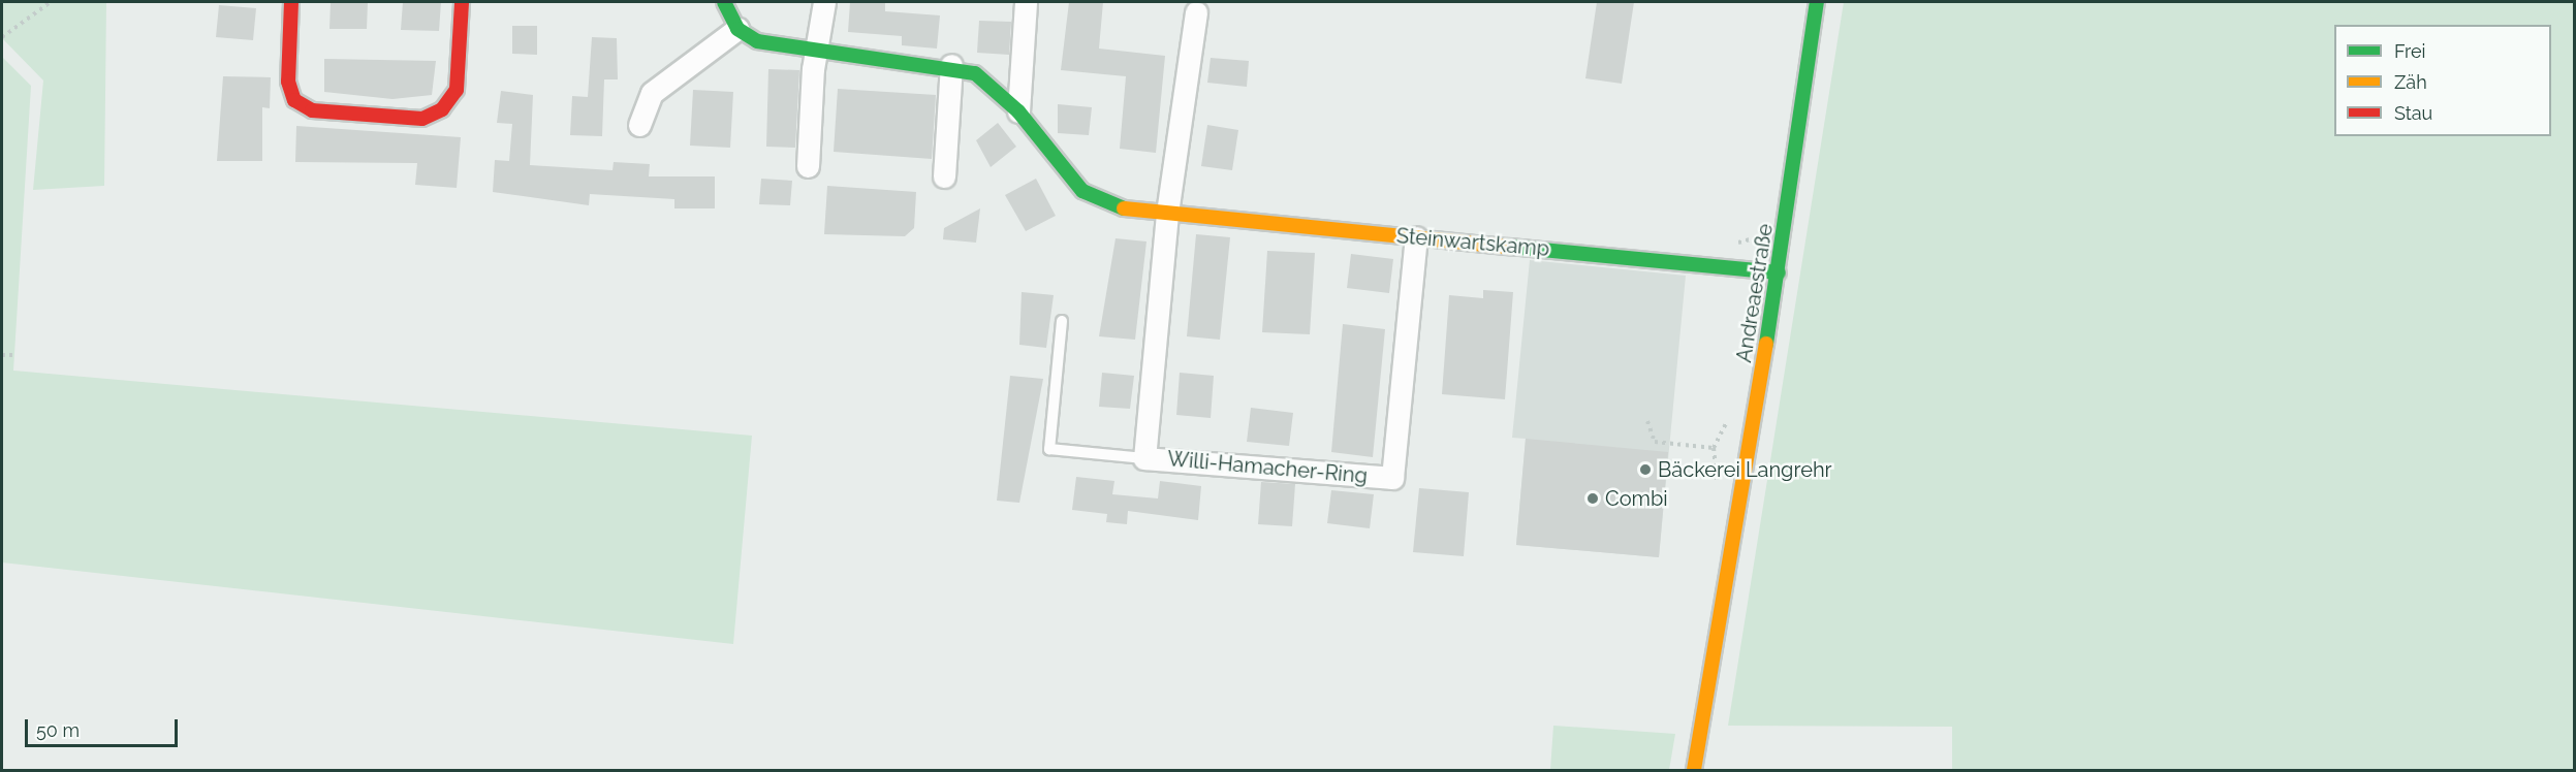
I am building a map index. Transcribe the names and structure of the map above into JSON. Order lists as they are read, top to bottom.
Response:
{
  "streets": {
    "street": ["Steinwartskamp", "Andreaestraße", "Willi-Hamacher-Ring"]
  },
  "crossings": [
    ["Steinwartskamp", "Andreaestraße"],
    ["Steinwartskamp", "Willi-Hamacher-Ring"]
  ],
  "places": ["Bäckerei Langrehr", "Combi"],
  "legend": ["Frei", "Zäh", "Stau"],
  "scale_bar": "50 m"
}
